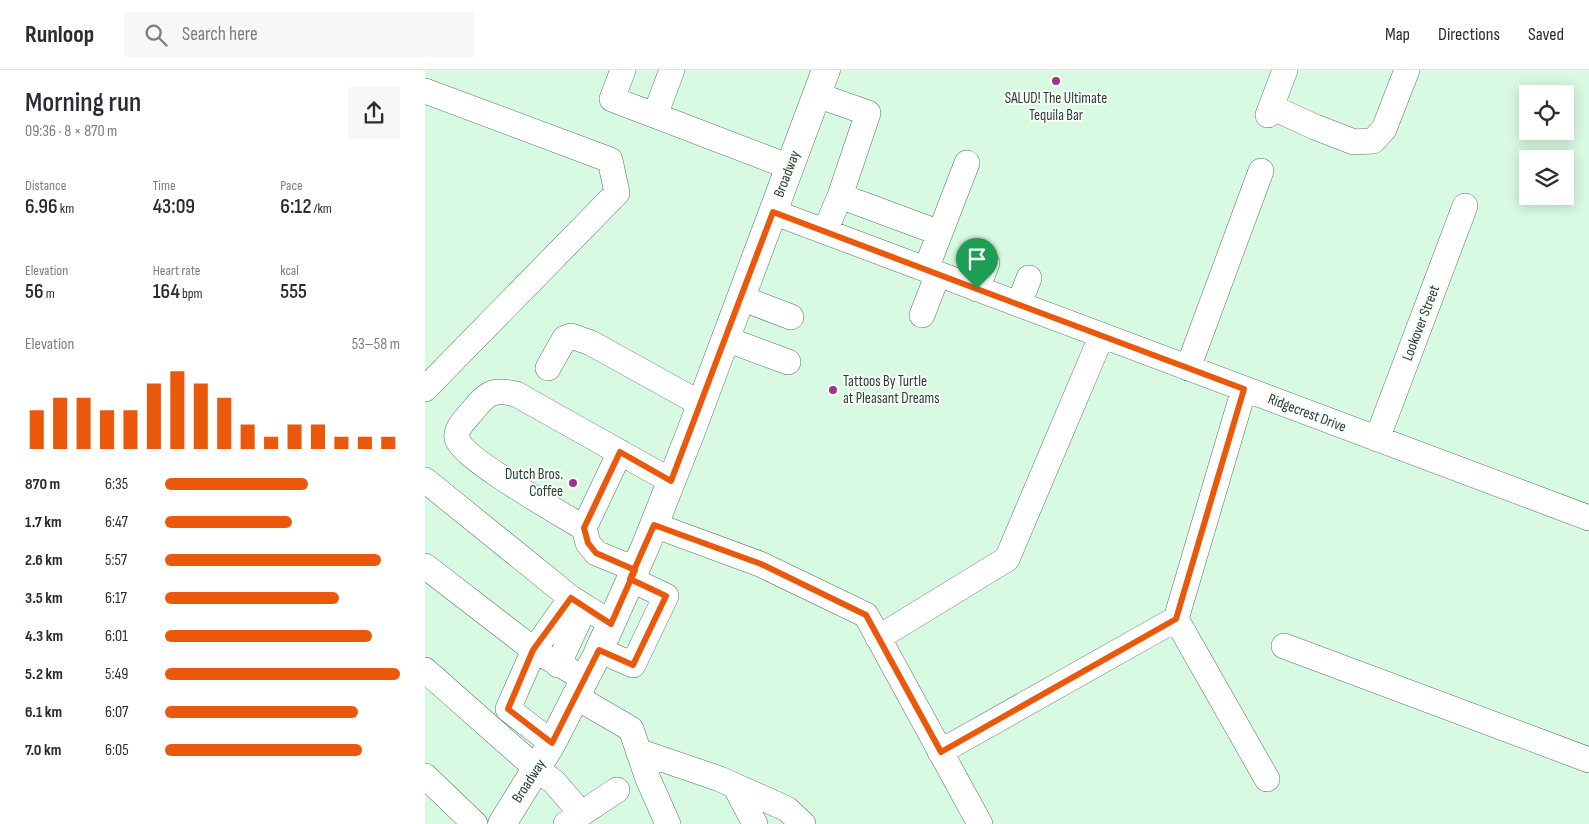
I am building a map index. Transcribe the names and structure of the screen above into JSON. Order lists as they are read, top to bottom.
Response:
{
  "streets": {
    "main road": ["Broadway"],
    "street": ["Lookover Street", "Ridgecrest Drive"]
  },
  "crossings": [
    ["Broadway", "Ridgecrest Drive"],
    ["Lookover Street", "Ridgecrest Drive"]
  ],
  "places": ["SALUD! The Ultimate Tequila Bar", "Tattoos By Turtle at Pleasant Dreams", "Dutch Bros. Coffee"],
  "page": {
    "header": "Runloop",
    "search": "Search here",
    "nav": ["Map", "Directions", "Saved"],
    "heading": ["Morning run", "09:36 · 8 × 870 m"],
    "stats": [
      ["Distance", "6.96 km"],
      ["Time", "43:09"],
      ["Pace", "6:12 /km"],
      ["Elevation", "56 m"],
      ["Heart rate", "164 bpm"],
      ["kcal", "555"]
    ],
    "chart": ["Elevation", "53–58 m"],
    "list": [
      {
        "name": "870 m",
        "note": "6:35"
      },
      {
        "name": "1.7 km",
        "note": "6:47"
      },
      {
        "name": "2.6 km",
        "note": "5:57"
      },
      {
        "name": "3.5 km",
        "note": "6:17"
      },
      {
        "name": "4.3 km",
        "note": "6:01"
      },
      {
        "name": "5.2 km",
        "note": "5:49"
      },
      {
        "name": "6.1 km",
        "note": "6:07"
      },
      {
        "name": "7.0 km",
        "note": "6:05"
      }
    ]
  }
}
